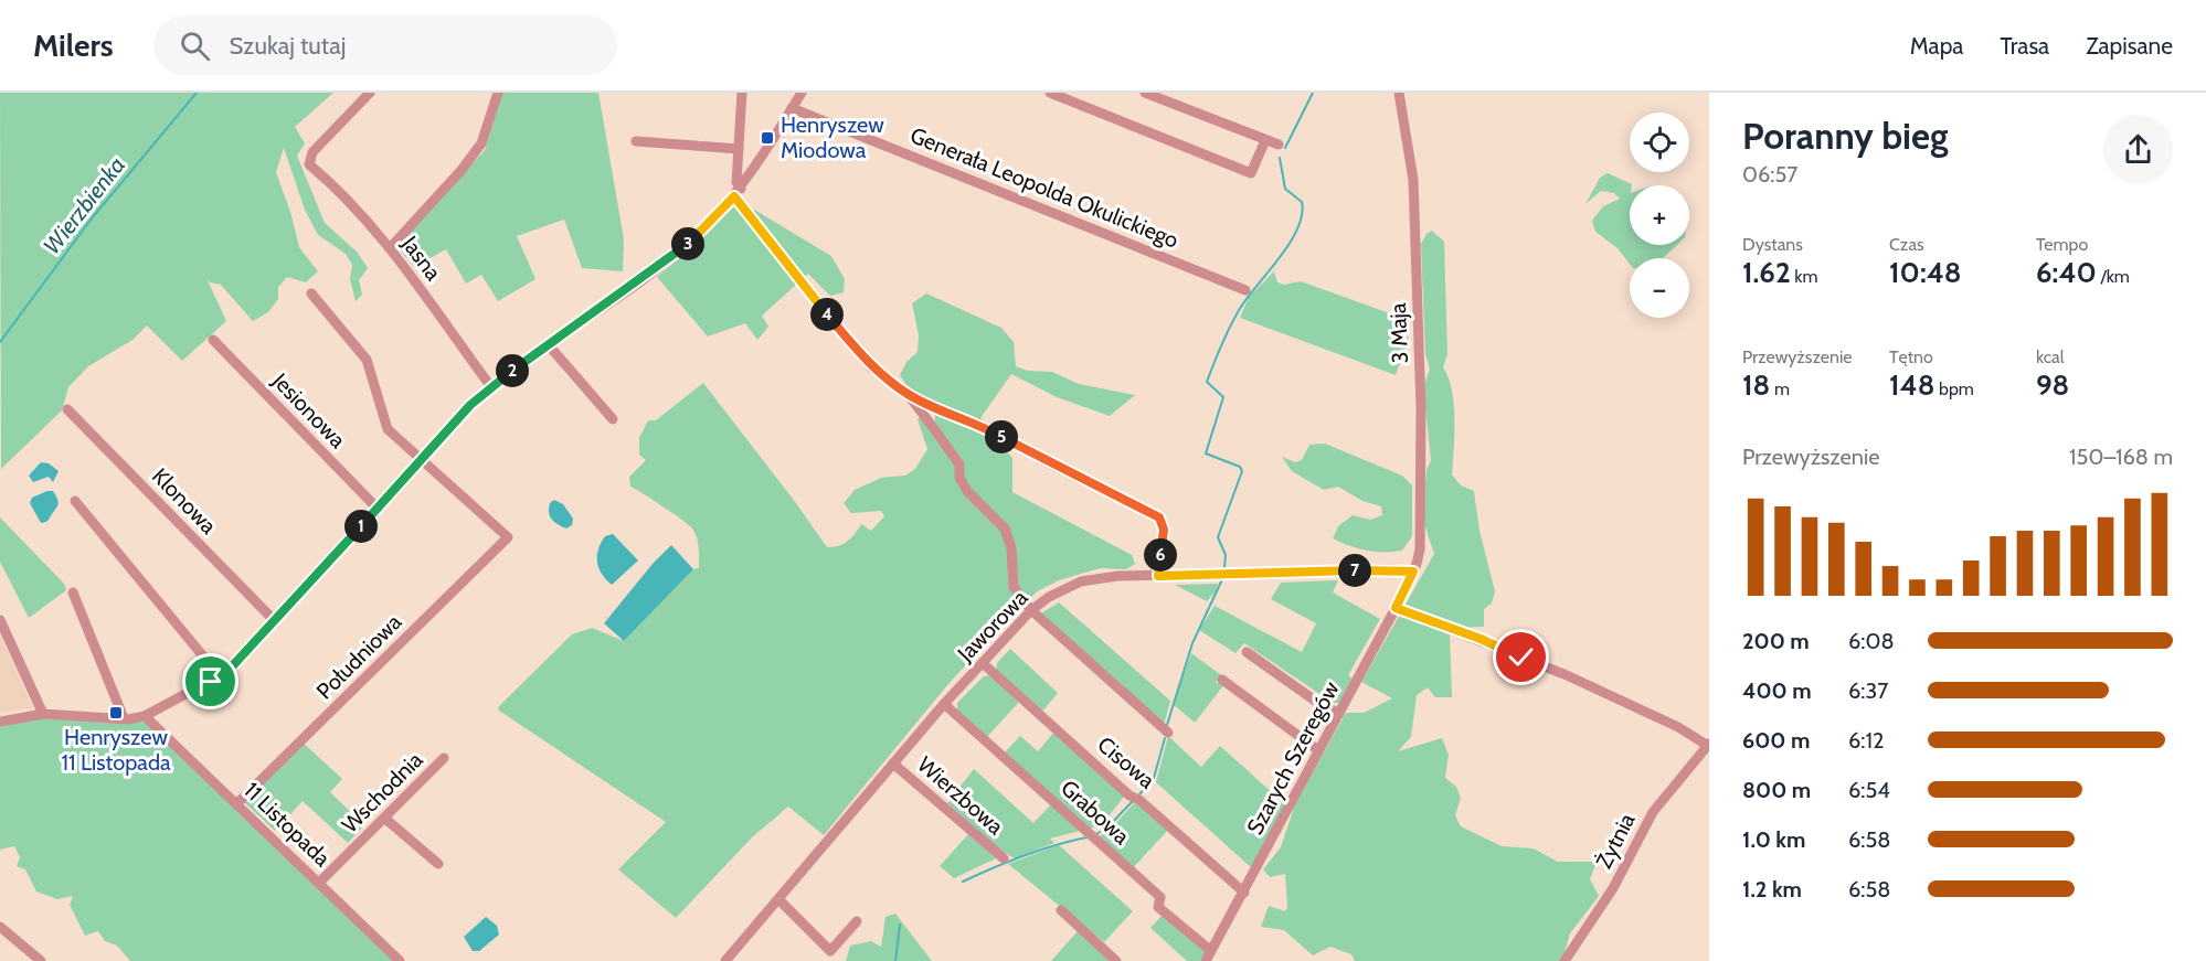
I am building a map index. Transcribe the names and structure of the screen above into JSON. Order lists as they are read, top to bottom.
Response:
{
  "streets": {
    "street": [
      "Generała Leopolda Okulickiego",
      "Jasna",
      "3 Maja",
      "Jesionowa",
      "Klonowa",
      "Jaworowa",
      "Południowa",
      "Szarych Szeregów",
      "Cisowa",
      "Wschodnia",
      "Wierzbowa",
      "Grabowa",
      "11 Listopada",
      "Żytnia"
    ]
  },
  "crossings": [
    ["3 Maja", "Jaworowa"],
    ["3 Maja", "Szarych Szeregów"],
    ["Jaworowa", "Szarych Szeregów"],
    ["Jaworowa", "Cisowa"],
    ["Jaworowa", "Wierzbowa"],
    ["Jaworowa", "Grabowa"],
    ["Południowa", "11 Listopada"],
    ["Szarych Szeregów", "Cisowa"],
    ["Szarych Szeregów", "Grabowa"],
    ["Wschodnia", "11 Listopada"]
  ],
  "water": ["Wierzbienka"],
  "places": {
    "transit": ["Henryszew Miodowa", "Henryszew 11 Listopada"]
  },
  "page": {
    "header": "Milers",
    "search": "Szukaj tutaj",
    "nav": ["Mapa", "Trasa", "Zapisane"],
    "heading": ["Poranny bieg", "06:57"],
    "map_buttons": ["+", "−"],
    "stats": [
      ["Dystans", "1.62 km"],
      ["Czas", "10:48"],
      ["Tempo", "6:40 /km"],
      ["Przewyższenie", "18 m"],
      ["Tętno", "148 bpm"],
      ["kcal", "98"]
    ],
    "pins": [
      "3",
      "4",
      "2",
      "5",
      "1",
      "6",
      "7"
    ],
    "chart": ["Przewyższenie", "150–168 m"],
    "list": [
      {
        "name": "200 m",
        "note": "6:08"
      },
      {
        "name": "400 m",
        "note": "6:37"
      },
      {
        "name": "600 m",
        "note": "6:12"
      },
      {
        "name": "800 m",
        "note": "6:54"
      },
      {
        "name": "1.0 km",
        "note": "6:58"
      },
      {
        "name": "1.2 km",
        "note": "6:58"
      }
    ]
  }
}
